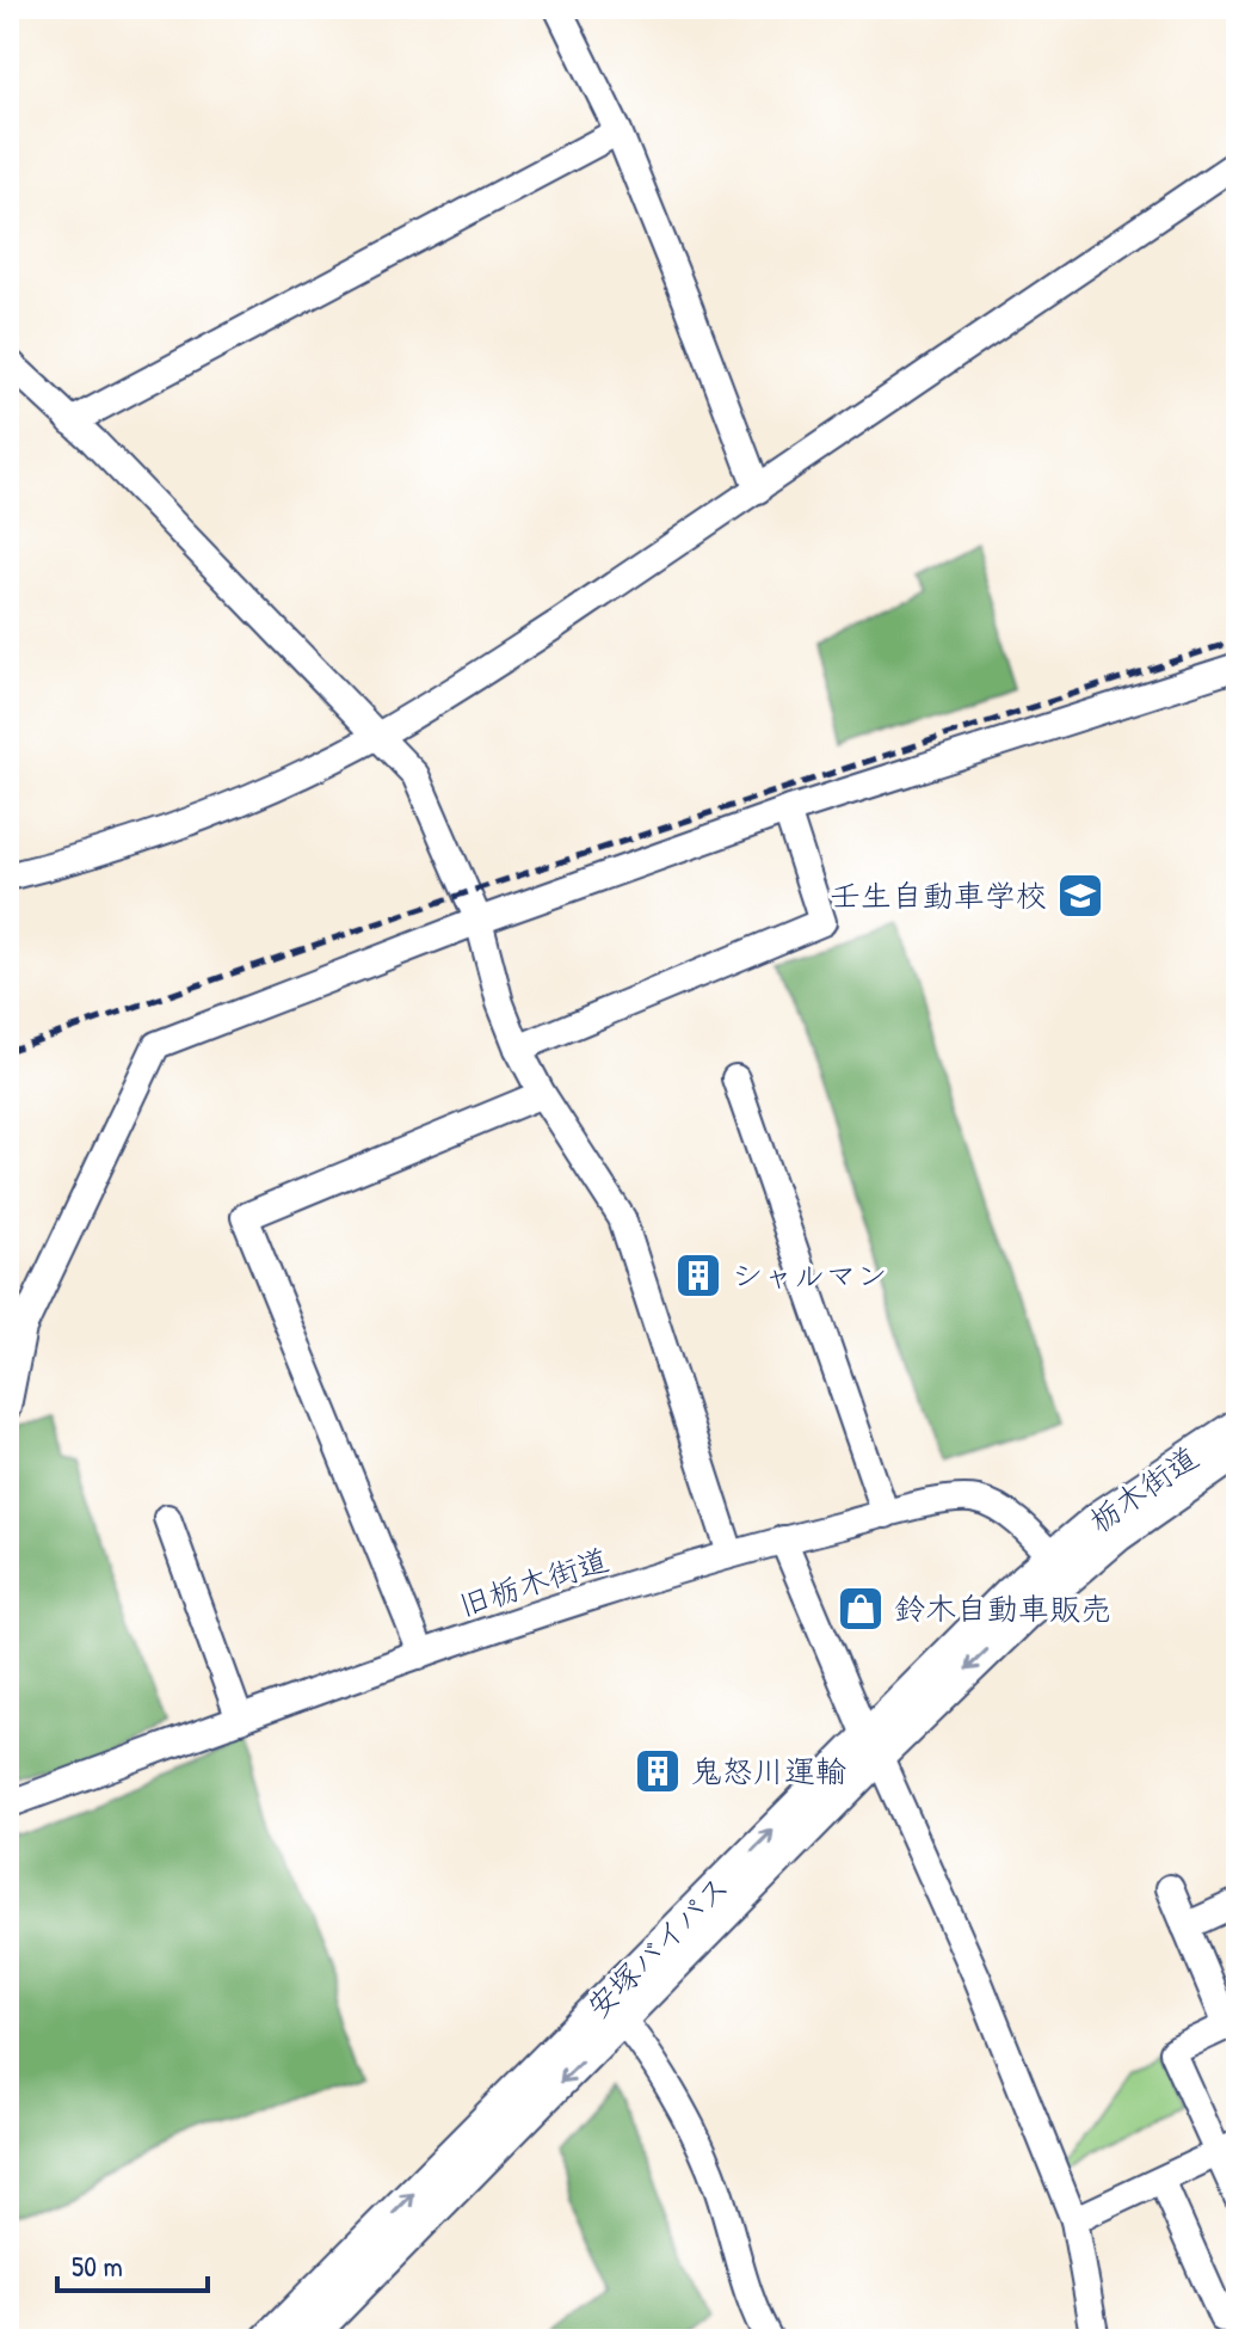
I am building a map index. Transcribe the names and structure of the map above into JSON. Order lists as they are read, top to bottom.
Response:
{
  "streets": {
    "main road": ["栃木街道", "安塚バイパス"],
    "street": ["旧栃木街道"]
  },
  "crossings": [
    ["栃木街道", "旧栃木街道"],
    ["栃木街道", "安塚バイパス"],
    ["旧栃木街道", "安塚バイパス"]
  ],
  "places": {
    "school or university": ["壬生自動車学校"],
    "building": ["シャルマン", "鬼怒川運輸"],
    "shop": ["鈴木自動車販売"]
  },
  "scale_bar": "50 m"
}
